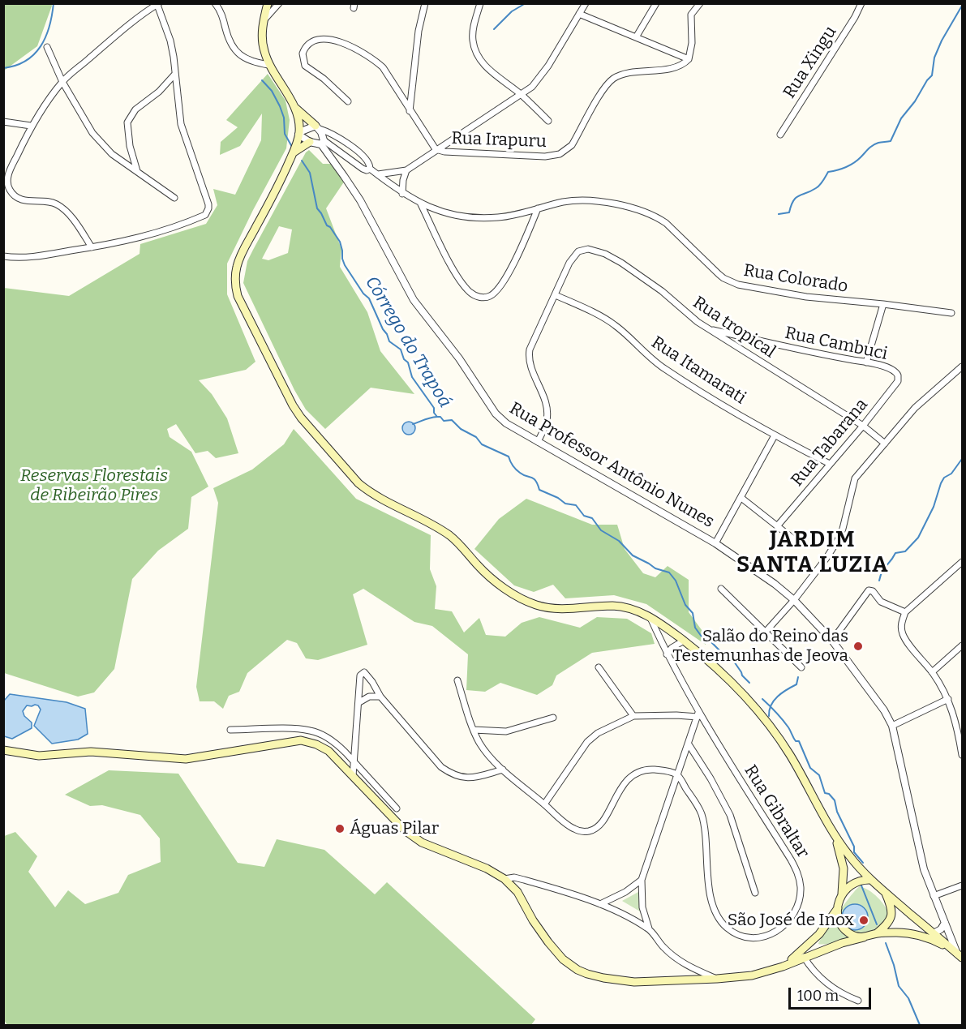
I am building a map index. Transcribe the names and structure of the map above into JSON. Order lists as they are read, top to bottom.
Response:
{
  "streets": {
    "street": [
      "Rua Xingu",
      "Rua Irapuru",
      "Rua Colorado",
      "Rua tropical",
      "Rua Cambuci",
      "Rua Itamarati",
      "Rua Tabarana",
      "Rua Professor Antônio Nunes",
      "Rua Gibraltar"
    ]
  },
  "crossings": [
    ["Rua tropical", "Rua Cambuci"],
    ["Rua tropical", "Rua Itamarati"],
    ["Rua tropical", "Rua Tabarana"],
    ["Rua Cambuci", "Rua Tabarana"],
    ["Rua Itamarati", "Rua Tabarana"]
  ],
  "districts": ["JARDIM SANTA LUZIA"],
  "water": ["Córrego do Trapoá"],
  "parks": ["Reservas Florestais de Ribeirão Pires"],
  "places": ["Salão do Reino das Testemunhas de Jeova", "Águas Pilar", "São José de Inox"],
  "scale_bar": "100 m"
}
